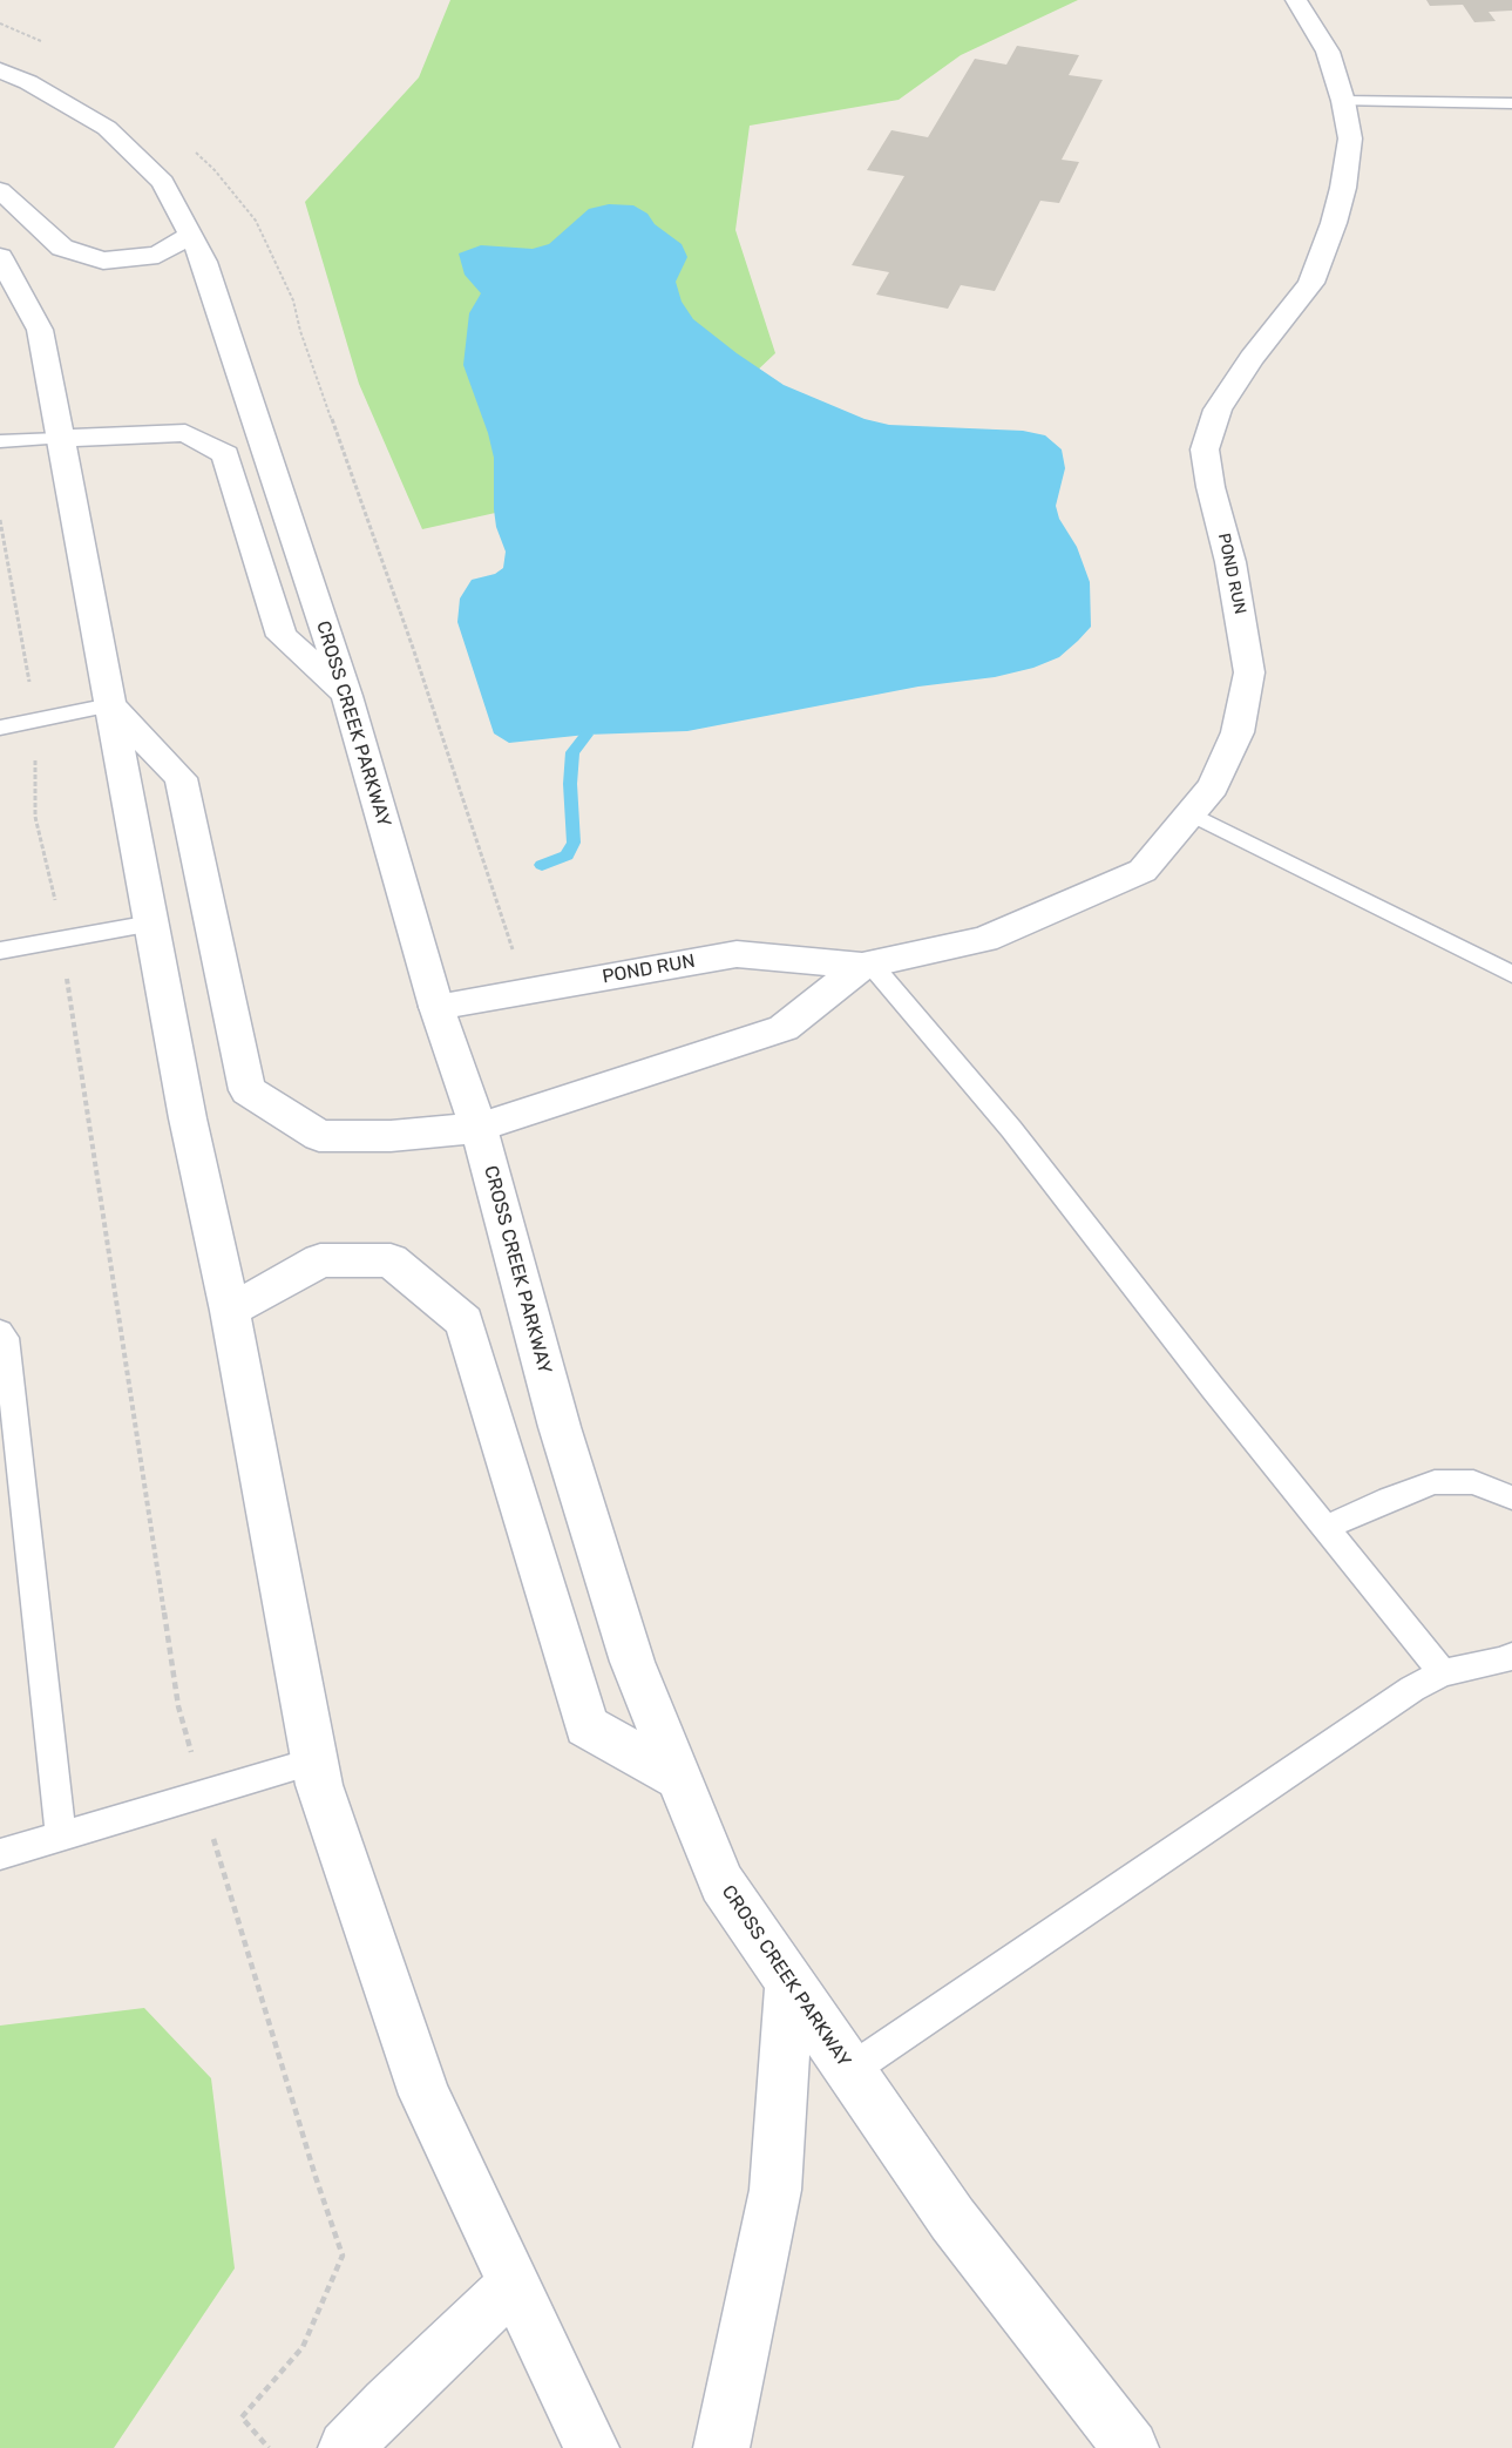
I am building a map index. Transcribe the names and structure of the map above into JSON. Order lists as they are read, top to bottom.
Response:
{
  "streets": {
    "street": ["POND RUN", "CROSS CREEK PARKWAY"]
  },
  "crossings": [
    ["POND RUN", "CROSS CREEK PARKWAY"]
  ]
}
